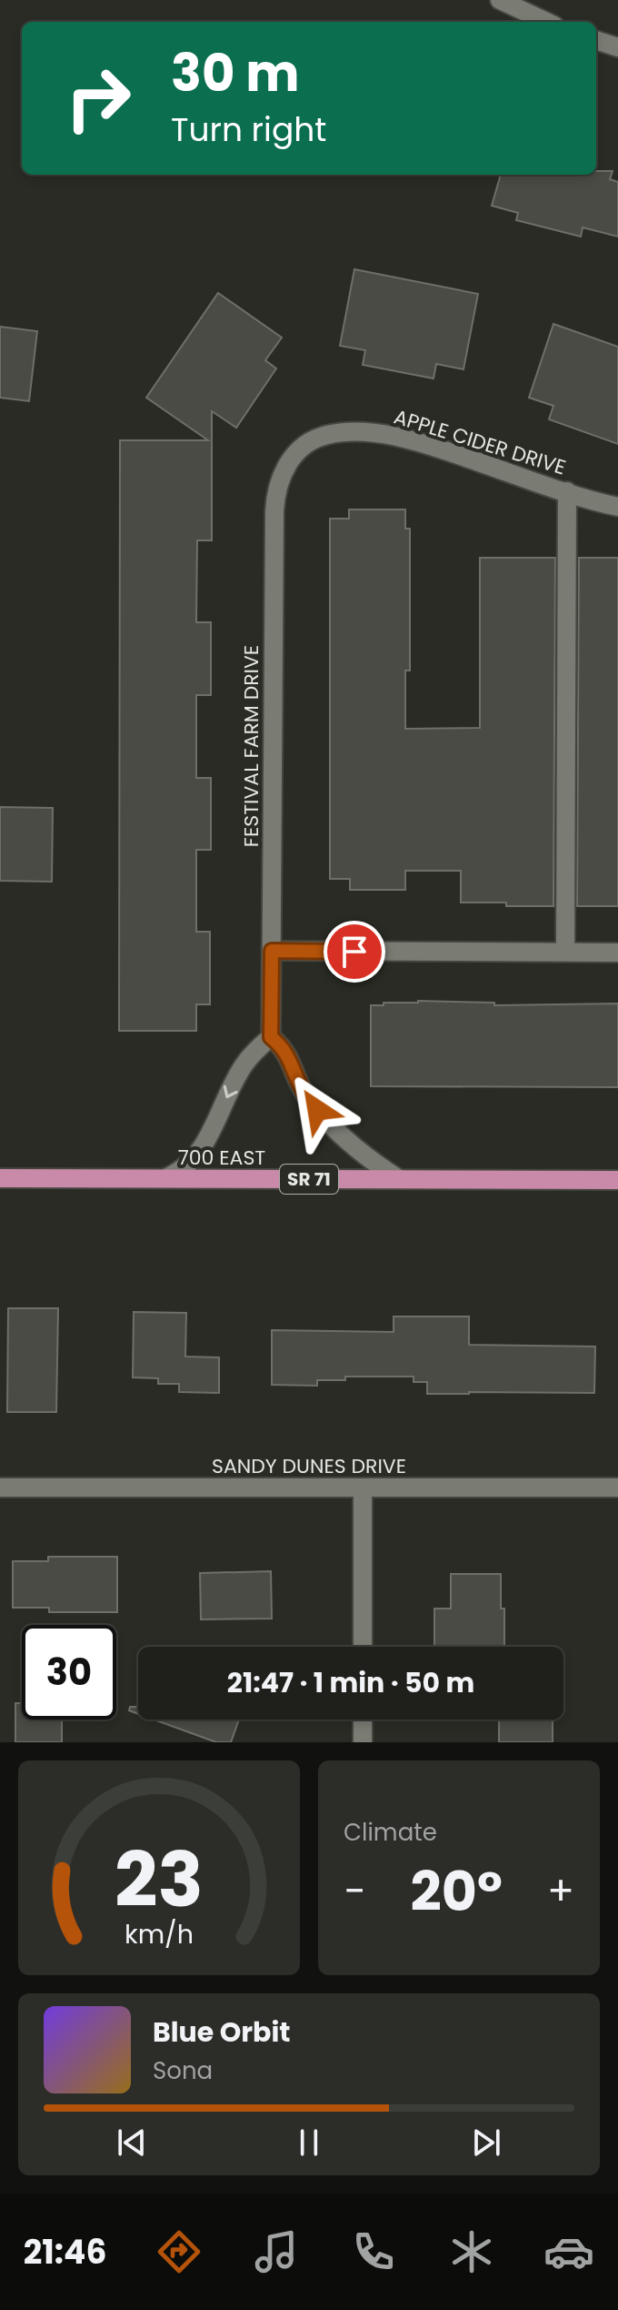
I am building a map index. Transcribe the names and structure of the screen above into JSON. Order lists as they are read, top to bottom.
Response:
{
  "streets": {
    "main road": ["700 EAST", "SR 71"],
    "street": ["APPLE CIDER DRIVE", "FESTIVAL FARM DRIVE", "SANDY DUNES DRIVE"]
  },
  "crossings": [
    ["APPLE CIDER DRIVE", "FESTIVAL FARM DRIVE"]
  ],
  "page": {
    "turn": ["30 m", "Turn right"],
    "limit": "30",
    "trip": "21:47 · 1 min · 50 m",
    "tile": "Climate",
    "heat": ["−", "20°", "+"],
    "song": ["Blue Orbit", "Sona"],
    "tabs": "21:46",
    "gauge": ["23", "km/h"]
  }
}
